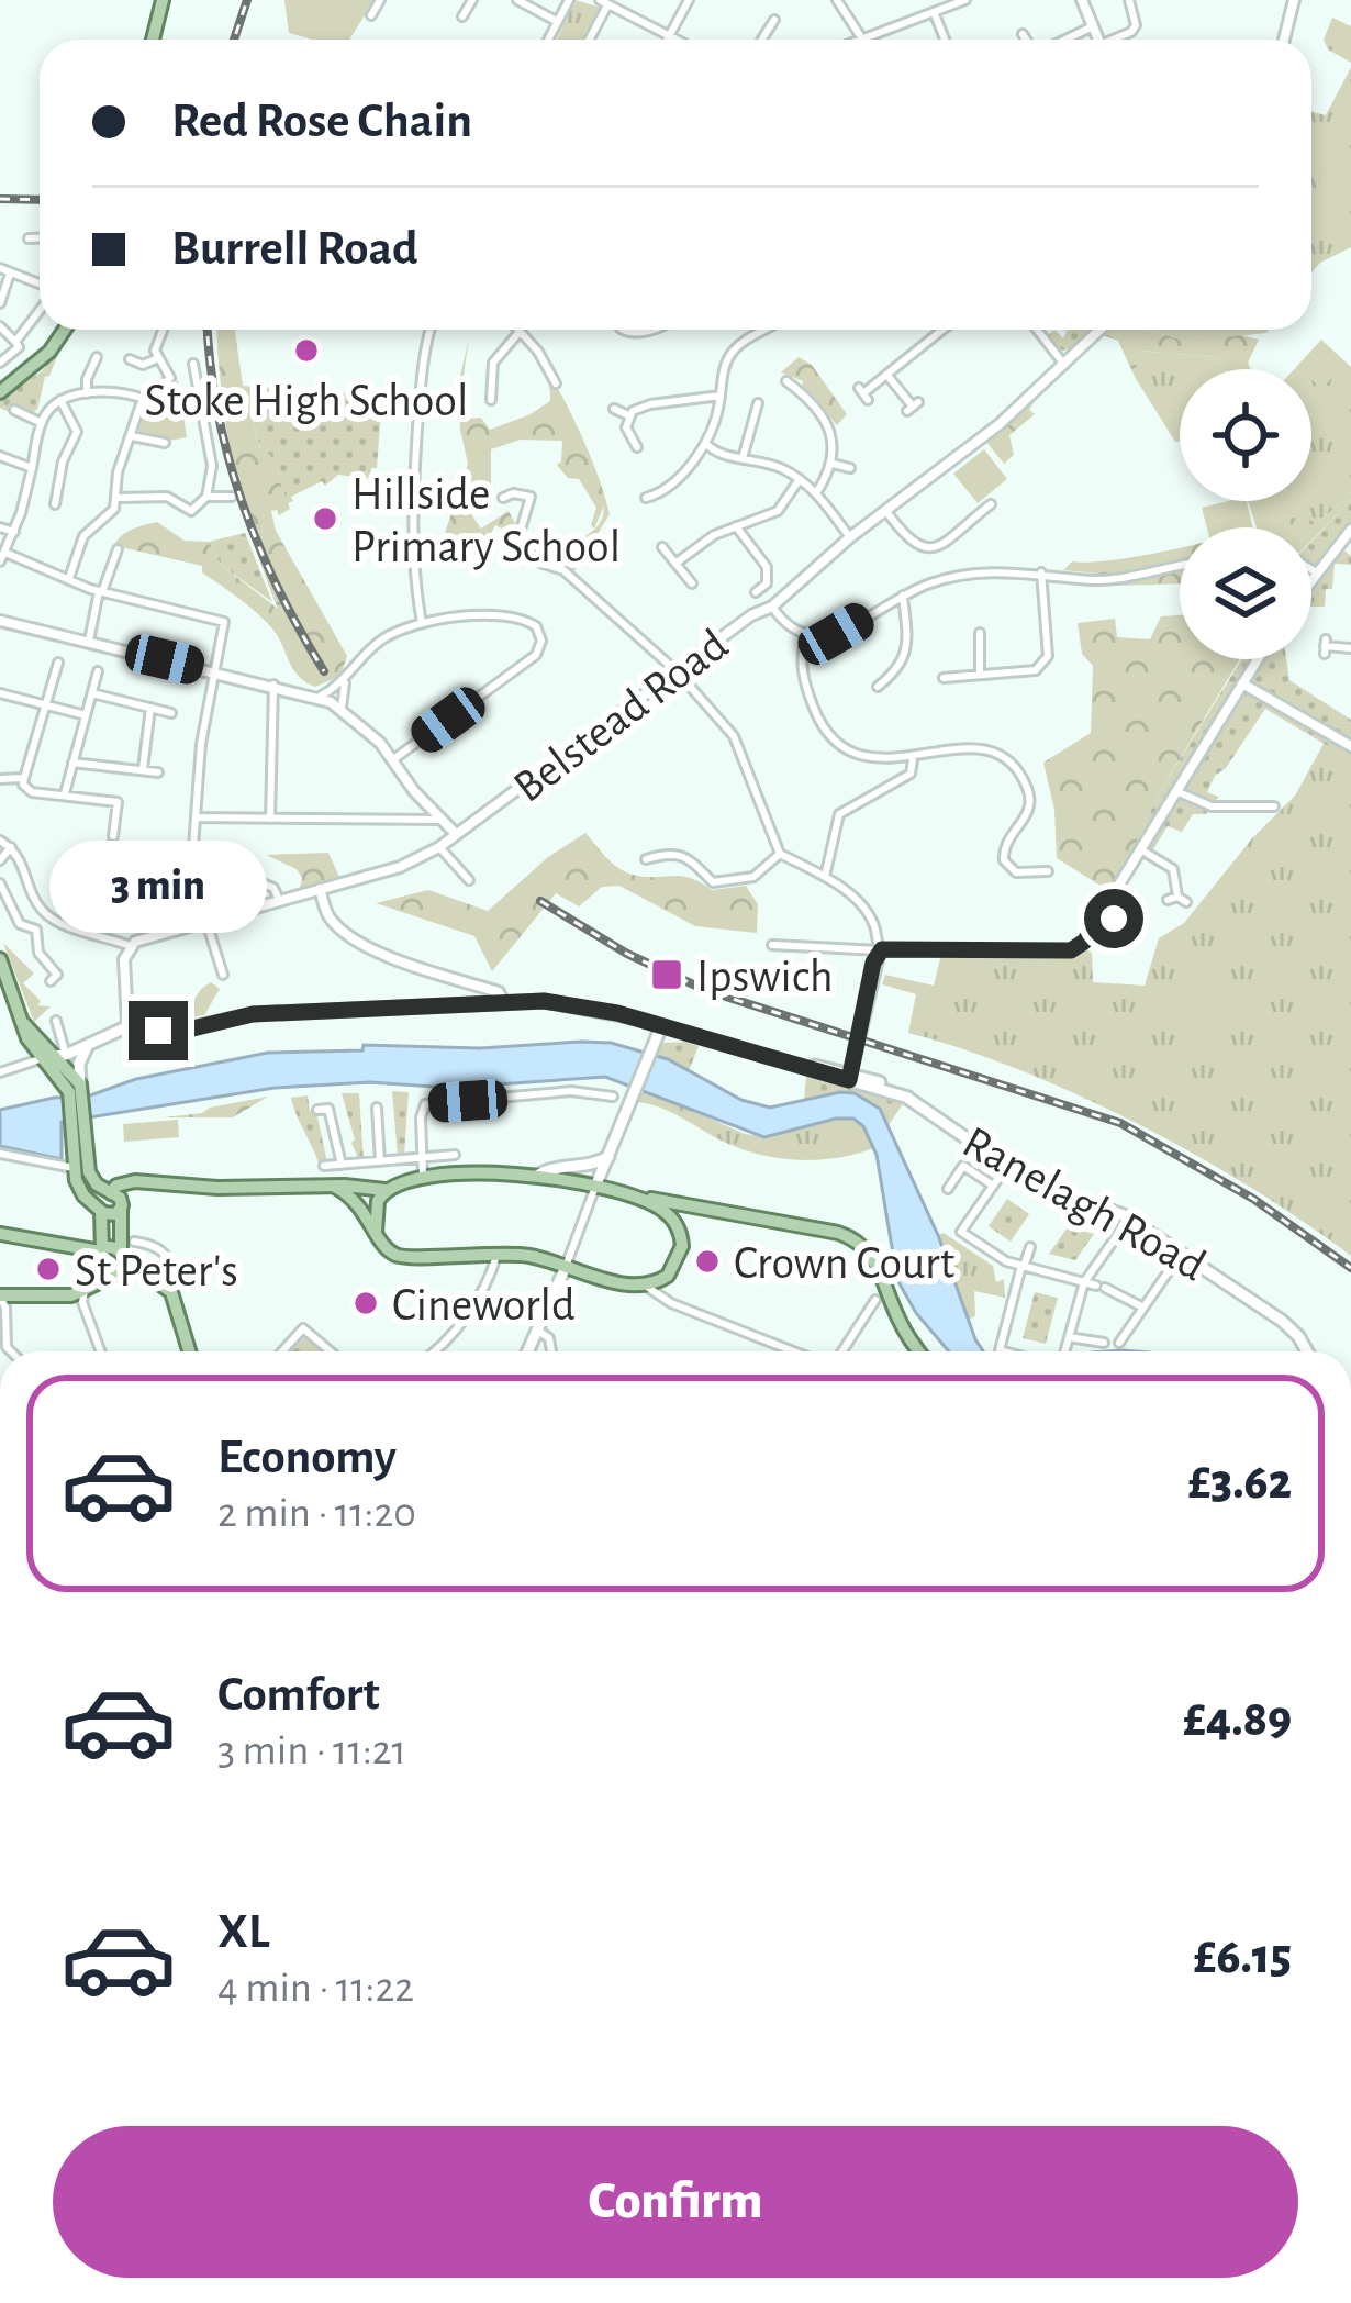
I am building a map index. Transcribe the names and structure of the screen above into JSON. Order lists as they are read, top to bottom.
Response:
{
  "streets": {
    "main road": ["Ranelagh Road"],
    "street": ["Belstead Road"]
  },
  "places": {
    "other": [
      "Stoke High School",
      "Hillside Primary School",
      "Crown Court",
      "St Peter's",
      "Cineworld"
    ],
    "transit": ["Ipswich"]
  },
  "page": {
    "banner": ["Red Rose Chain", "Burrell Road"],
    "bubble": "3 min",
    "list": [
      {
        "name": "Economy",
        "note": "2 min · 11:20",
        "value": "£3.62"
      },
      {
        "name": "Comfort",
        "note": "3 min · 11:21",
        "value": "£4.89"
      },
      {
        "name": "XL",
        "note": "4 min · 11:22",
        "value": "£6.15"
      }
    ],
    "buttons": "Confirm"
  }
}
